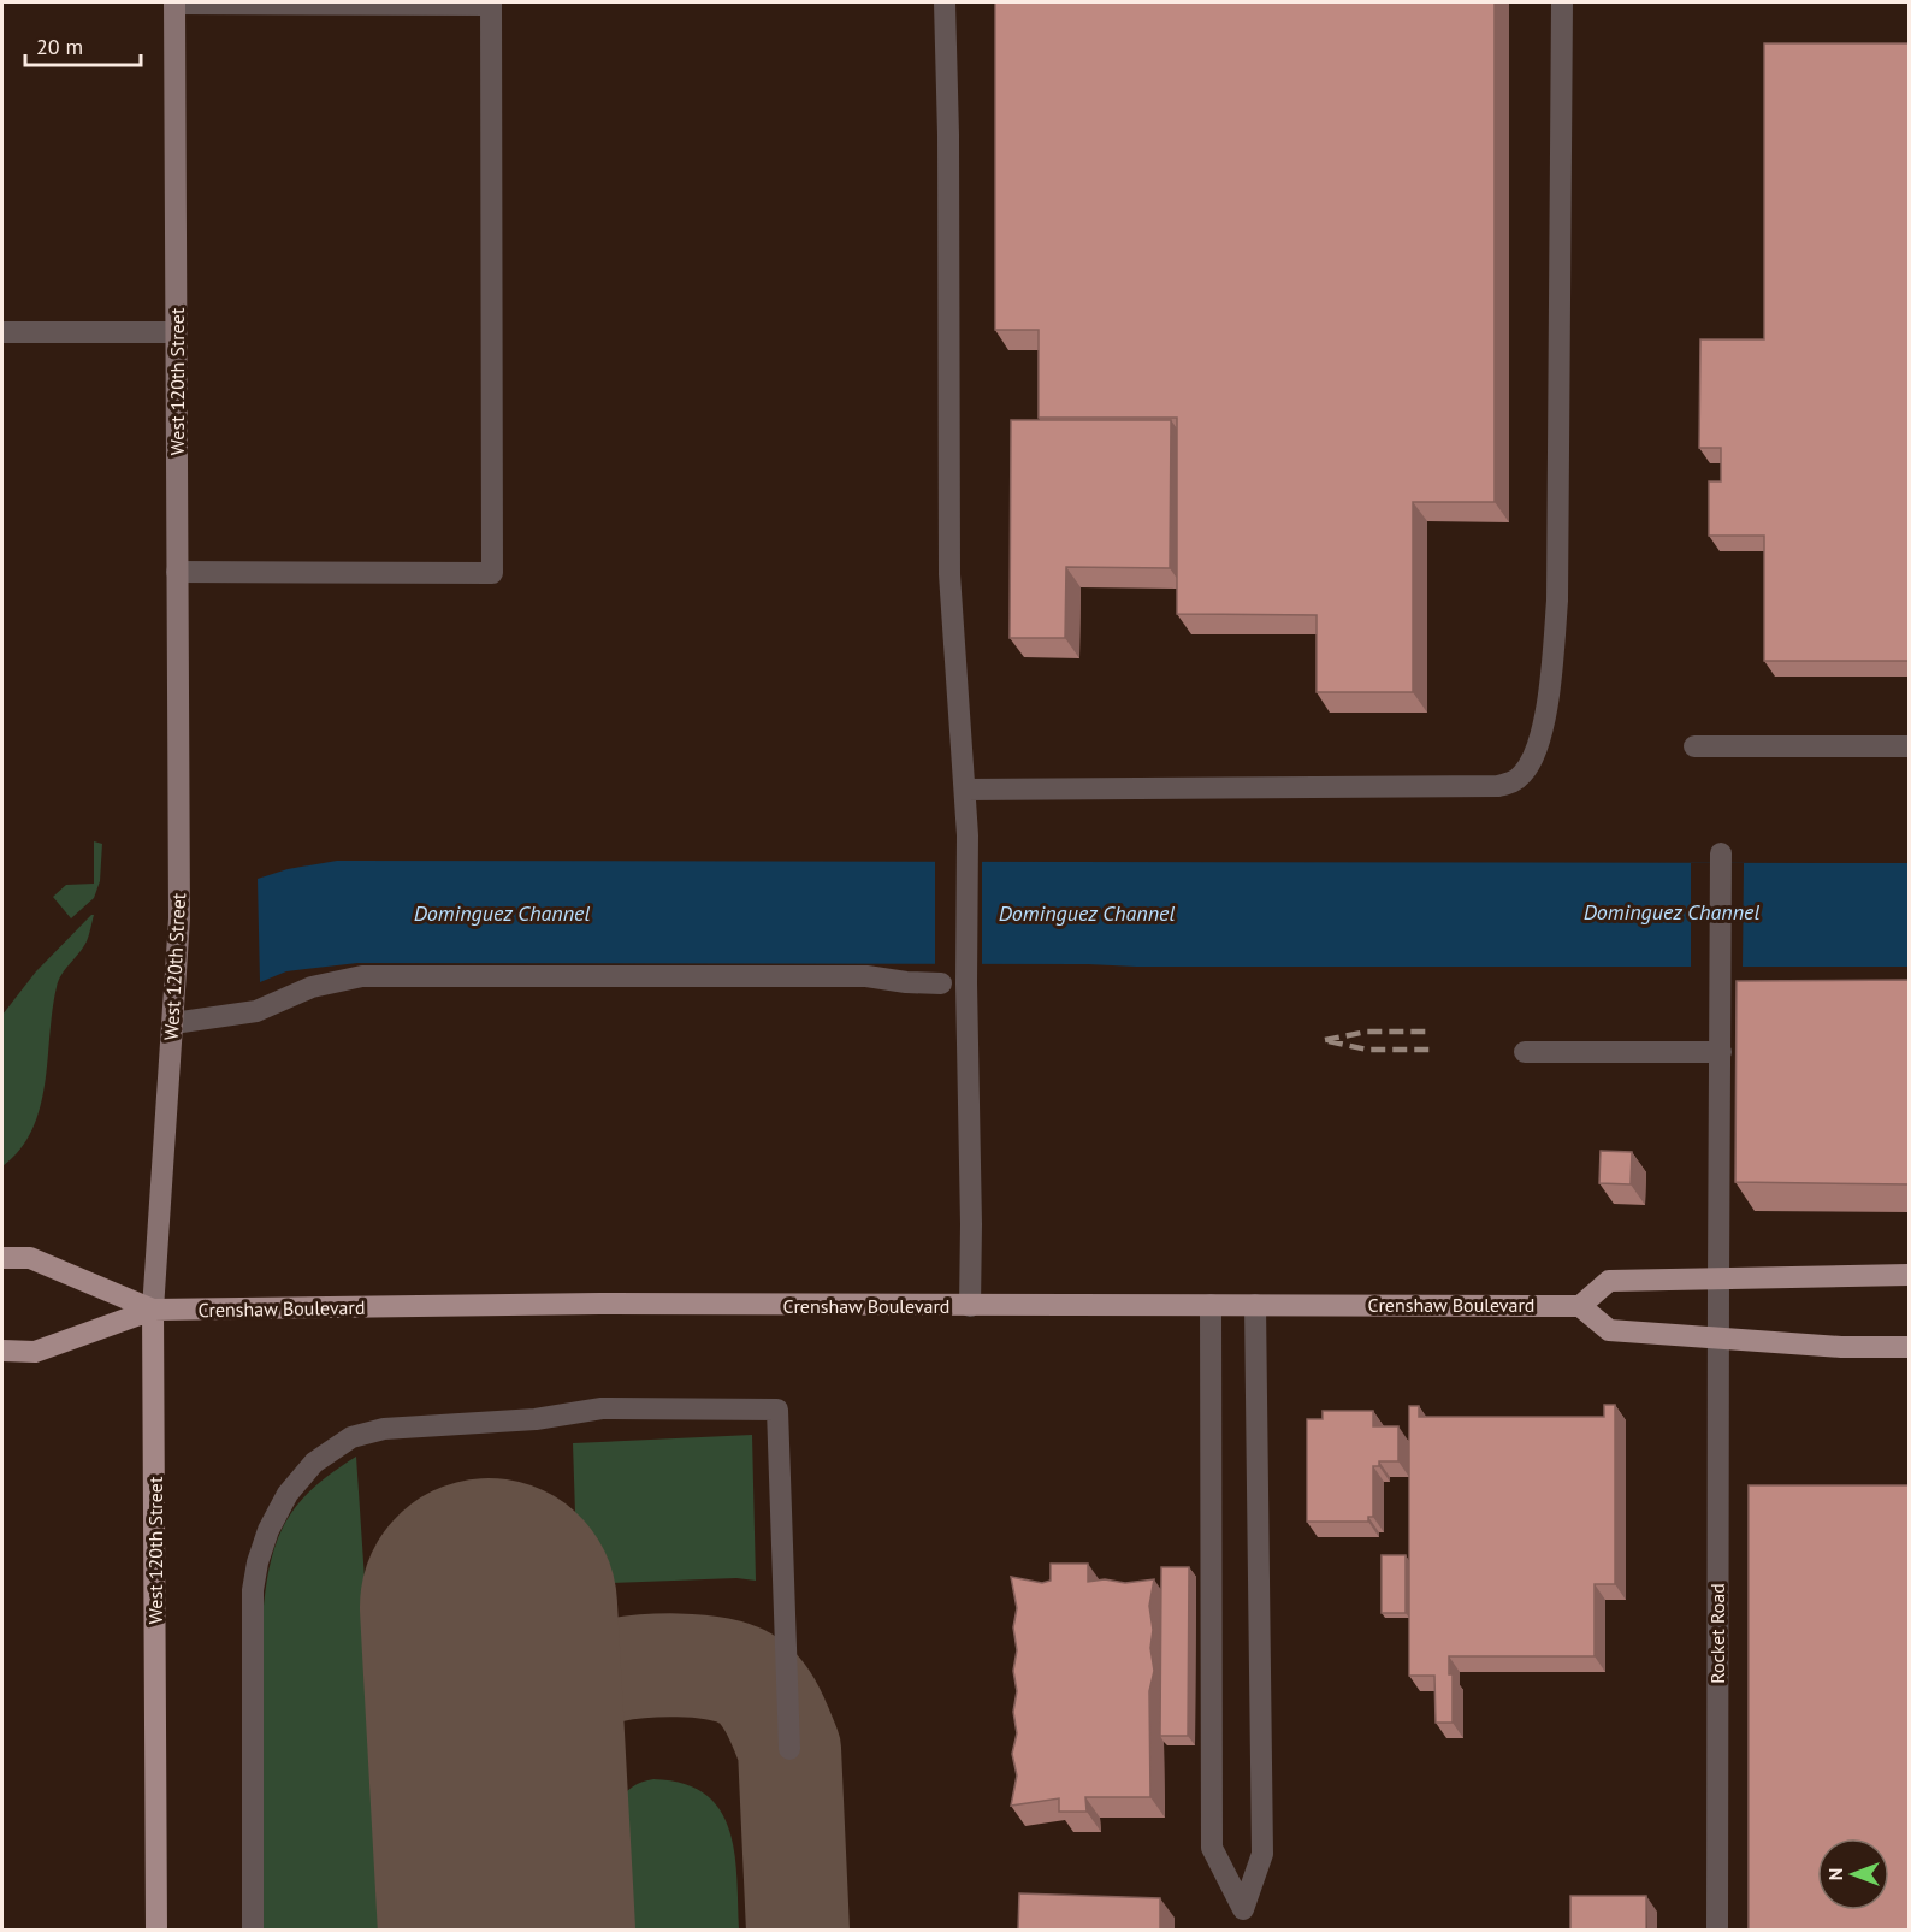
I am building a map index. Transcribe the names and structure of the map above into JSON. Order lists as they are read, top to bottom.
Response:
{
  "streets": {
    "main road": ["West 120th Street", "Crenshaw Boulevard"],
    "street": ["Rocket Road"]
  },
  "crossings": [
    ["West 120th Street", "Crenshaw Boulevard"]
  ],
  "water": ["Dominguez Channel"],
  "scale_bar": "20 m",
  "north": "left"
}
